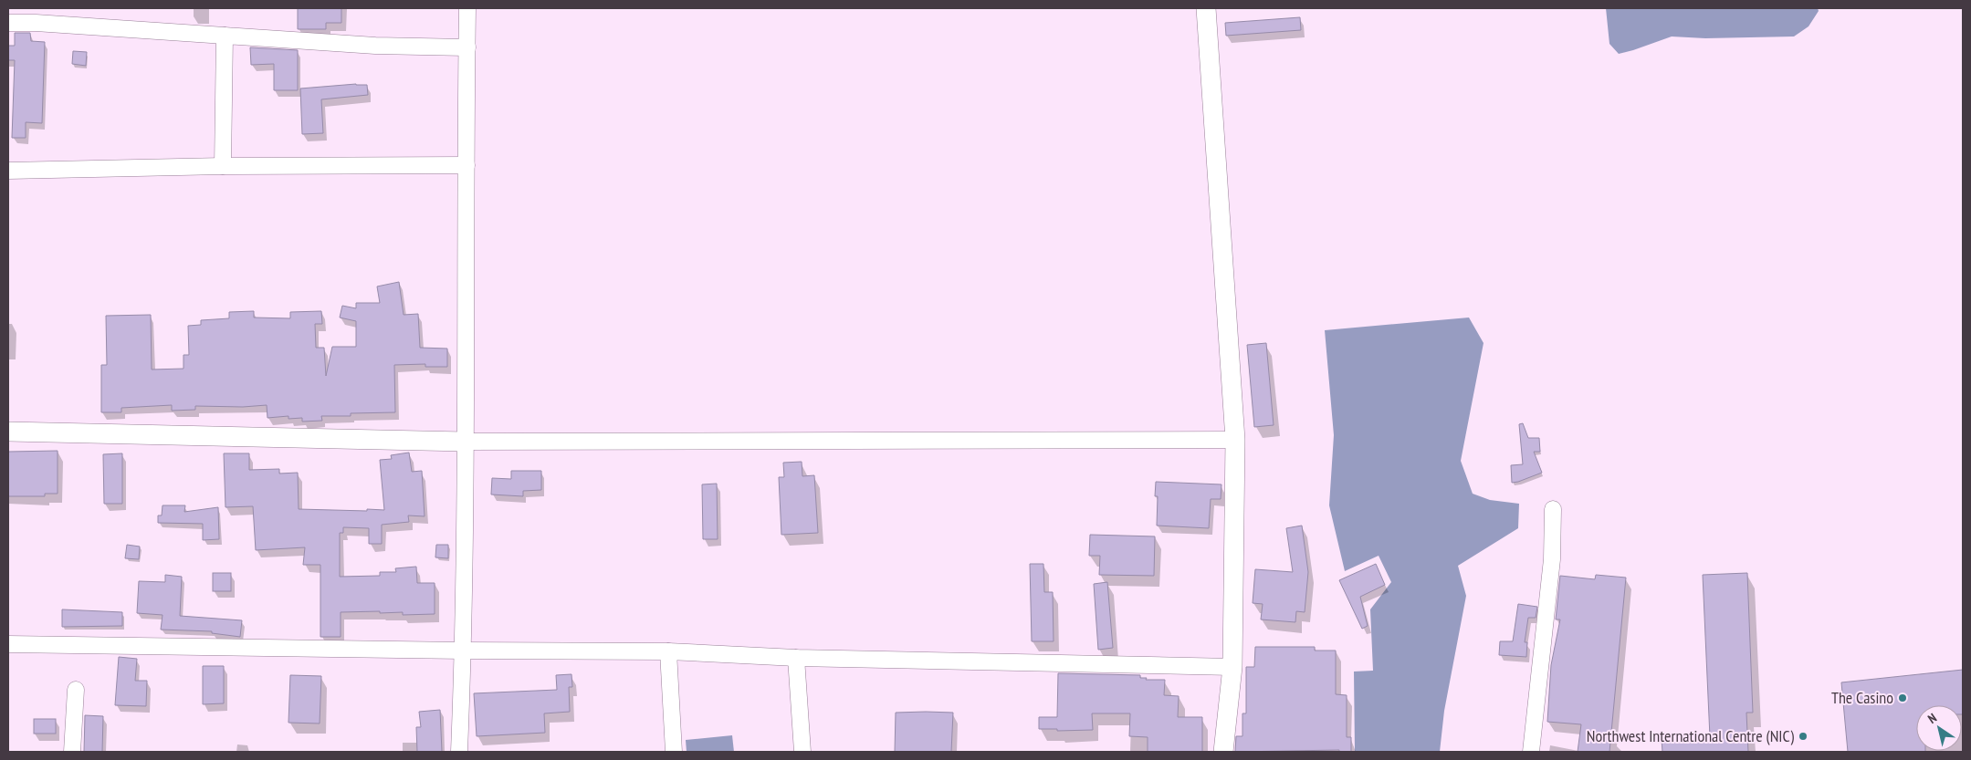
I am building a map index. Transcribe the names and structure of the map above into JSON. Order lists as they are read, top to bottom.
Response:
{
  "places": ["The Casino", "Northwest International Centre (NIC)"],
  "north": "top left"
}
